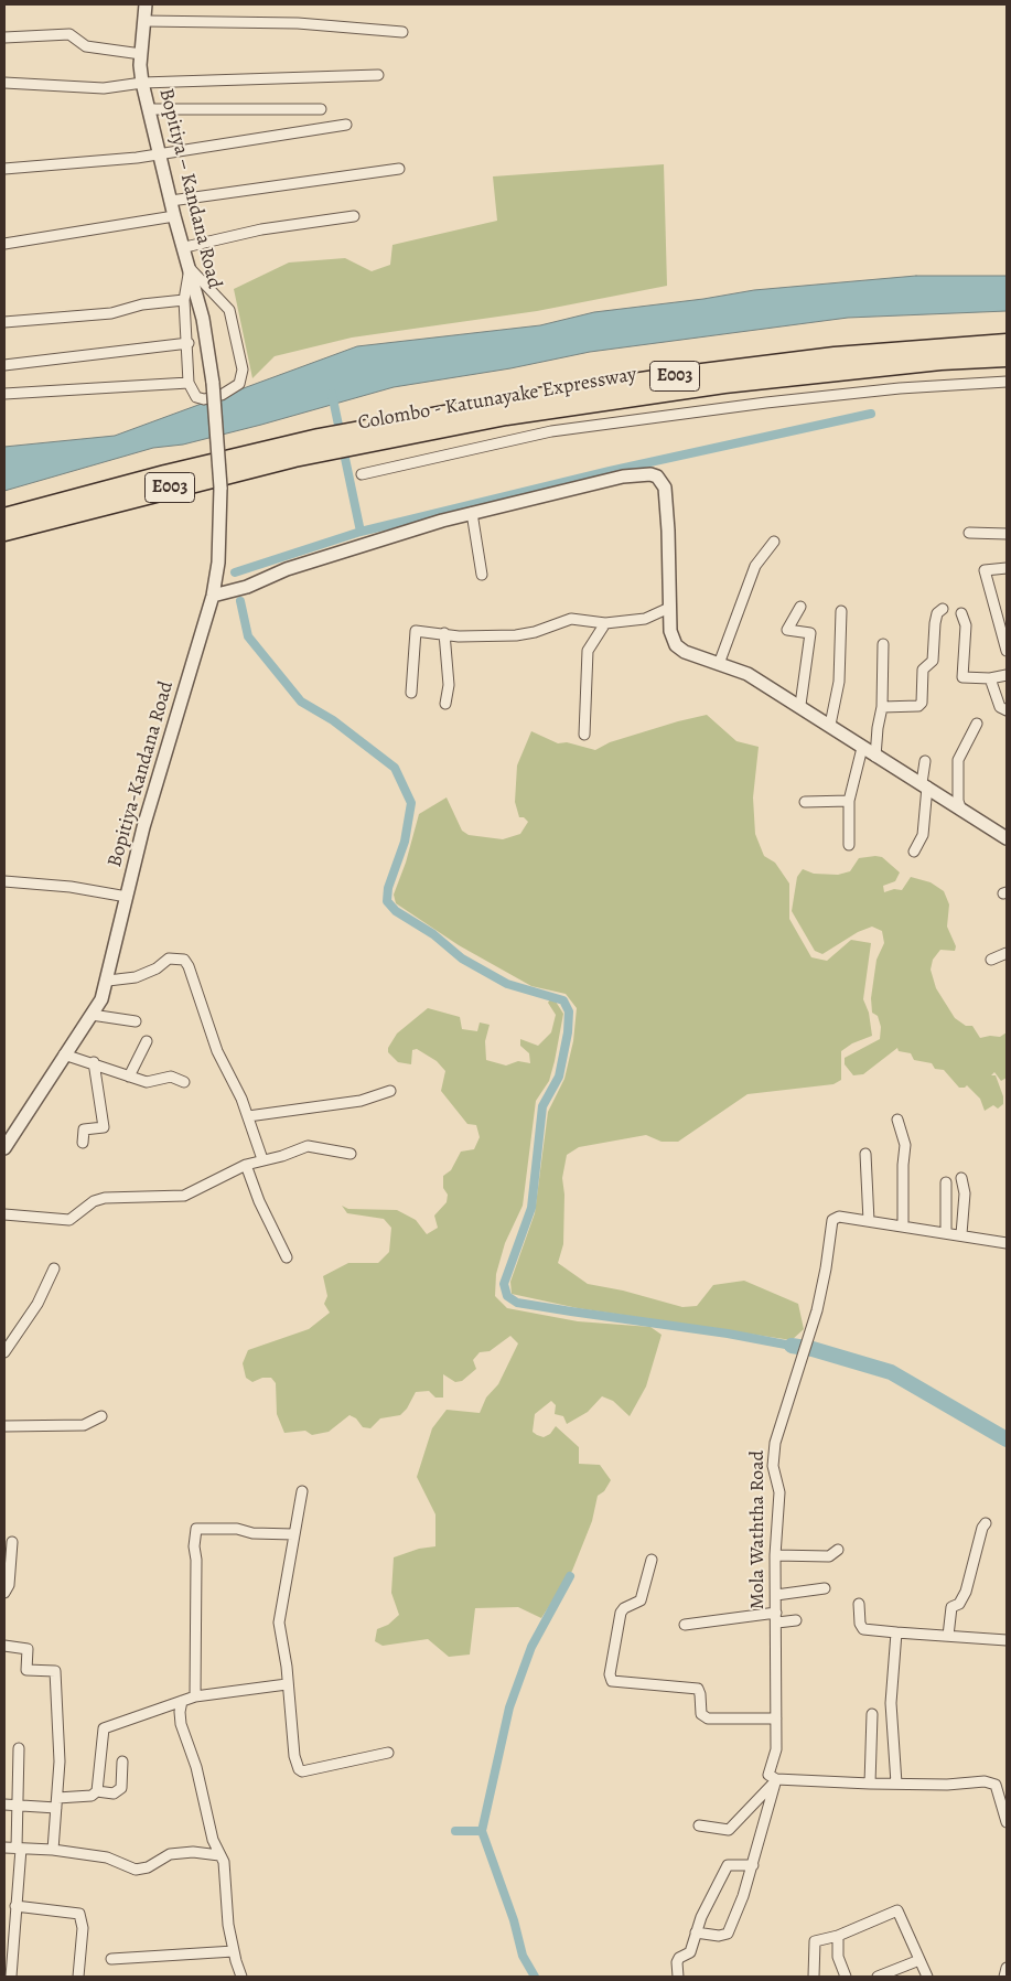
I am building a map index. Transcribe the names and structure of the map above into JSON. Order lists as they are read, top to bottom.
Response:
{
  "streets": {
    "highway": ["E003", "Colombo - Katunayake Expressway"],
    "street": ["Bopitiya – Kandana Road", "Bopitiya-Kandana Road", "Mola Waththa Road"]
  },
  "crossings": [
    ["Bopitiya – Kandana Road", "Bopitiya-Kandana Road"]
  ]
}
